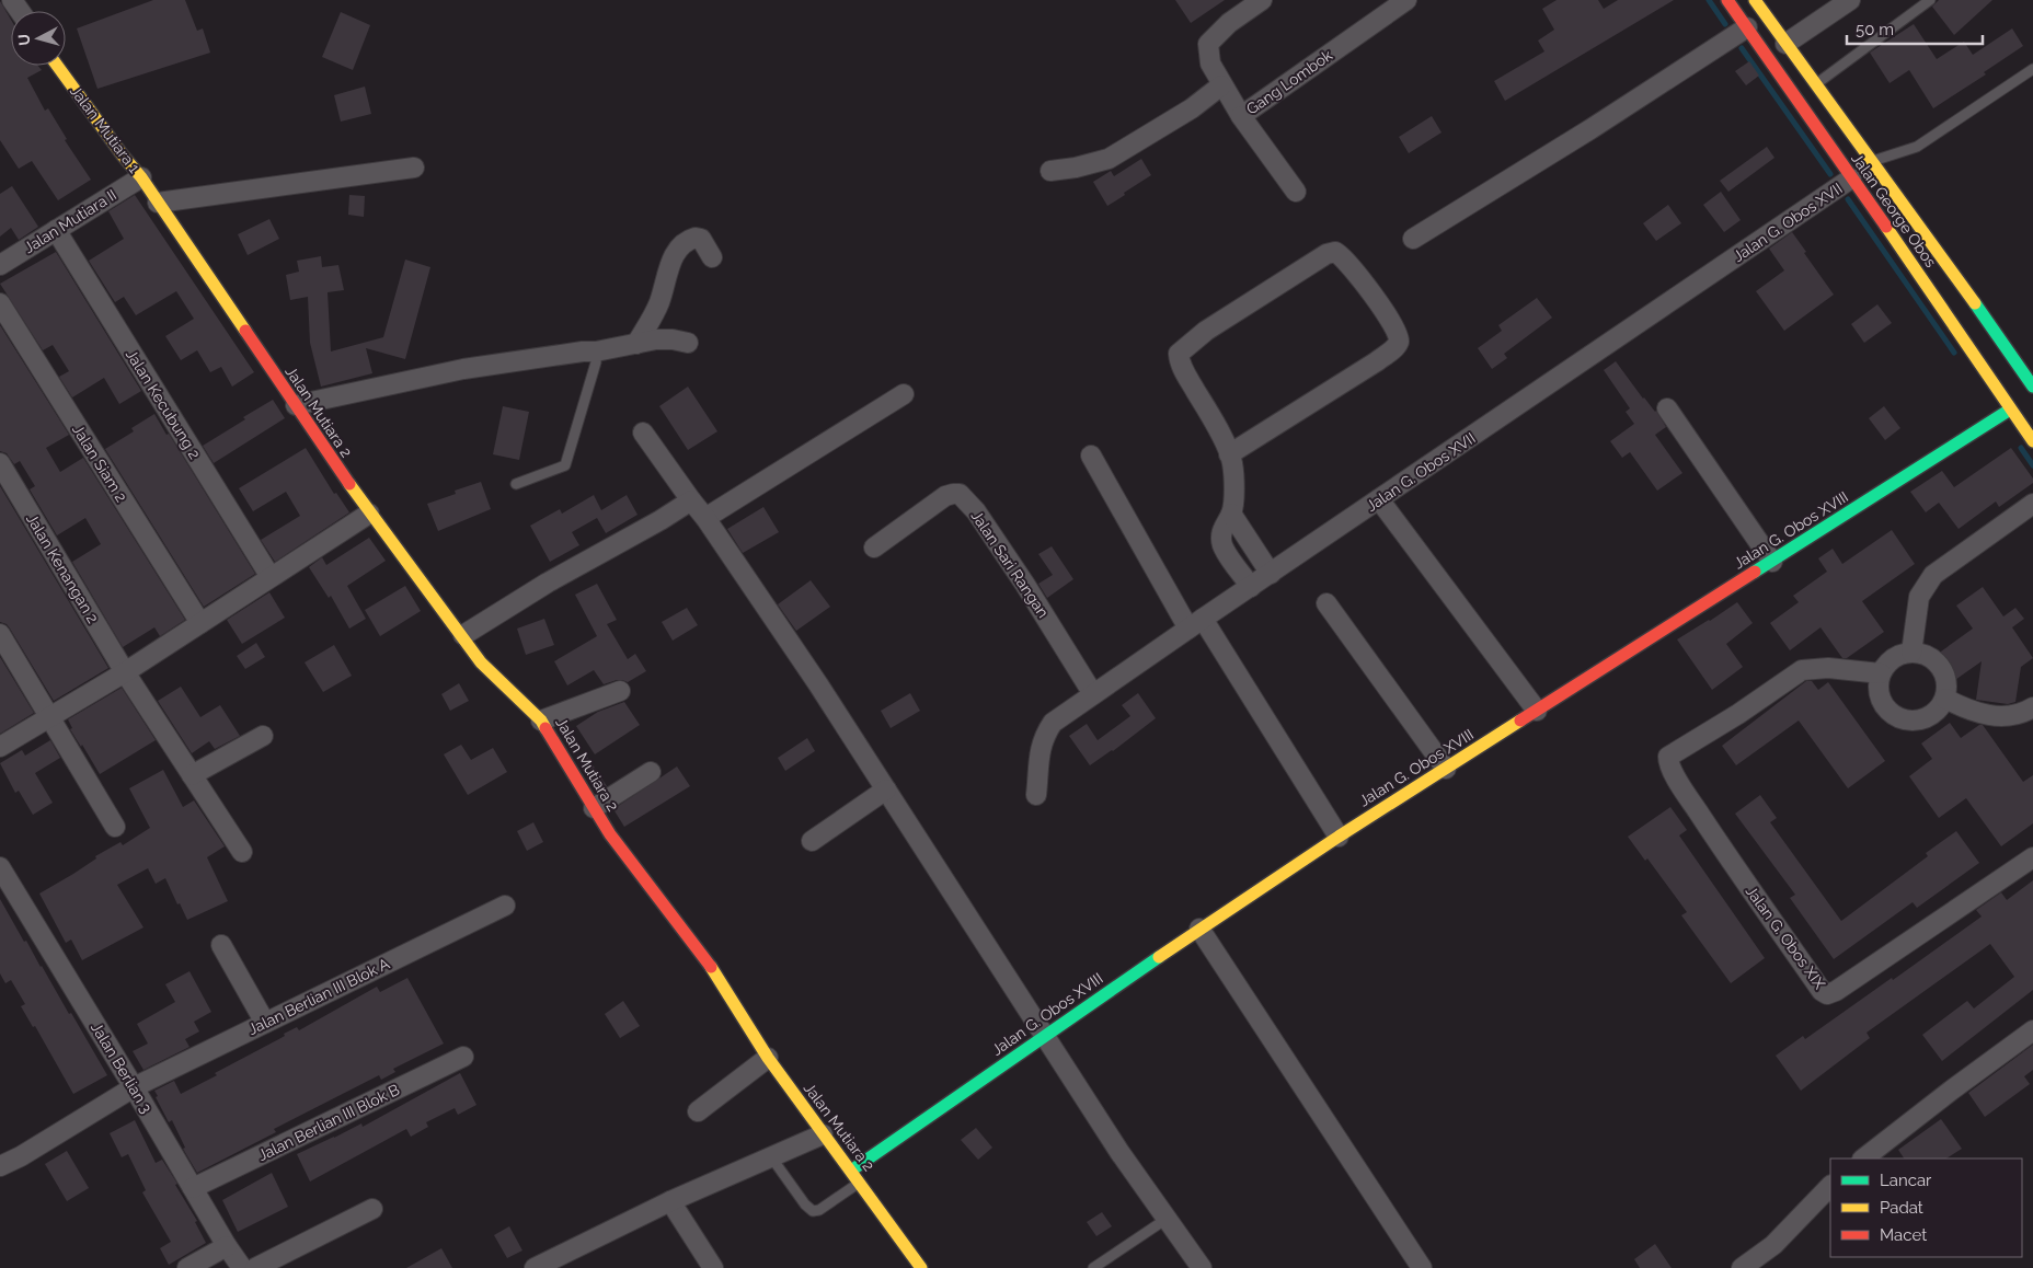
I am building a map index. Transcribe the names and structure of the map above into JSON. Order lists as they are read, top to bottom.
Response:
{
  "streets": {
    "street": [
      "Gang Lombok",
      "Jalan Mutiara 1",
      "Jalan George Obos",
      "Jalan Mutiara II",
      "Jalan G. Obos XVII",
      "Jalan Kecubung 2",
      "Jalan Mutiara 2",
      "Jalan Siam 2",
      "Jalan G. Obos XVIII",
      "Jalan Sari Rangan",
      "Jalan Kenangan 2",
      "Jalan G. Obos XIX",
      "Jalan Berlian III Blok A",
      "Jalan Berlian 3",
      "Jalan Berlian III Blok B"
    ]
  },
  "crossings": [
    ["Jalan Mutiara 1", "Jalan Mutiara II"],
    ["Jalan Mutiara 1", "Jalan Mutiara 2"],
    ["Jalan George Obos", "Jalan G. Obos XVII"],
    ["Jalan George Obos", "Jalan G. Obos XVIII"],
    ["Jalan Mutiara II", "Jalan Kecubung 2"],
    ["Jalan Mutiara II", "Jalan Mutiara 2"],
    ["Jalan G. Obos XVII", "Jalan Sari Rangan"],
    ["Jalan Mutiara 2", "Jalan G. Obos XVIII"],
    ["Jalan Berlian III Blok A", "Jalan Berlian 3"],
    ["Jalan Berlian 3", "Jalan Berlian III Blok B"]
  ],
  "legend": ["Lancar", "Padat", "Macet"],
  "scale_bar": "50 m",
  "north": "left"
}
